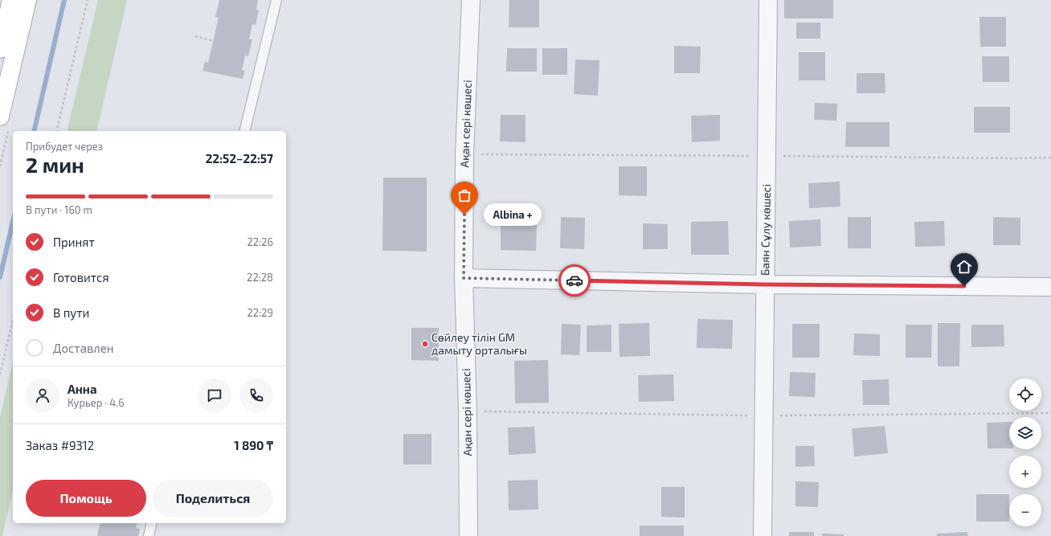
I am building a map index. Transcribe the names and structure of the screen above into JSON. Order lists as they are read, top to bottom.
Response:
{
  "streets": {
    "street": ["Ақан сері көшесі", "Баян Сұлу көшесі"]
  },
  "places": ["Albina +", "Сөйлеу тілін GM дамыту орталығы"],
  "page": {
    "heading": ["2 мин", "Прибудет через", "22:52–22:57"],
    "panel": [
      "Анна",
      "Курьер · 4.6",
      "Заказ #9312",
      "1 890 ₸"
    ],
    "bar": "В пути · 160 m",
    "bubble": "Albina +",
    "list": [
      ["Принят", "22:26"],
      ["Готовится", "22:28"],
      ["В пути", "22:29"],
      "Доставлен"
    ],
    "map_buttons": ["+", "−"],
    "buttons": ["Помощь", "Поделиться"]
  }
}
